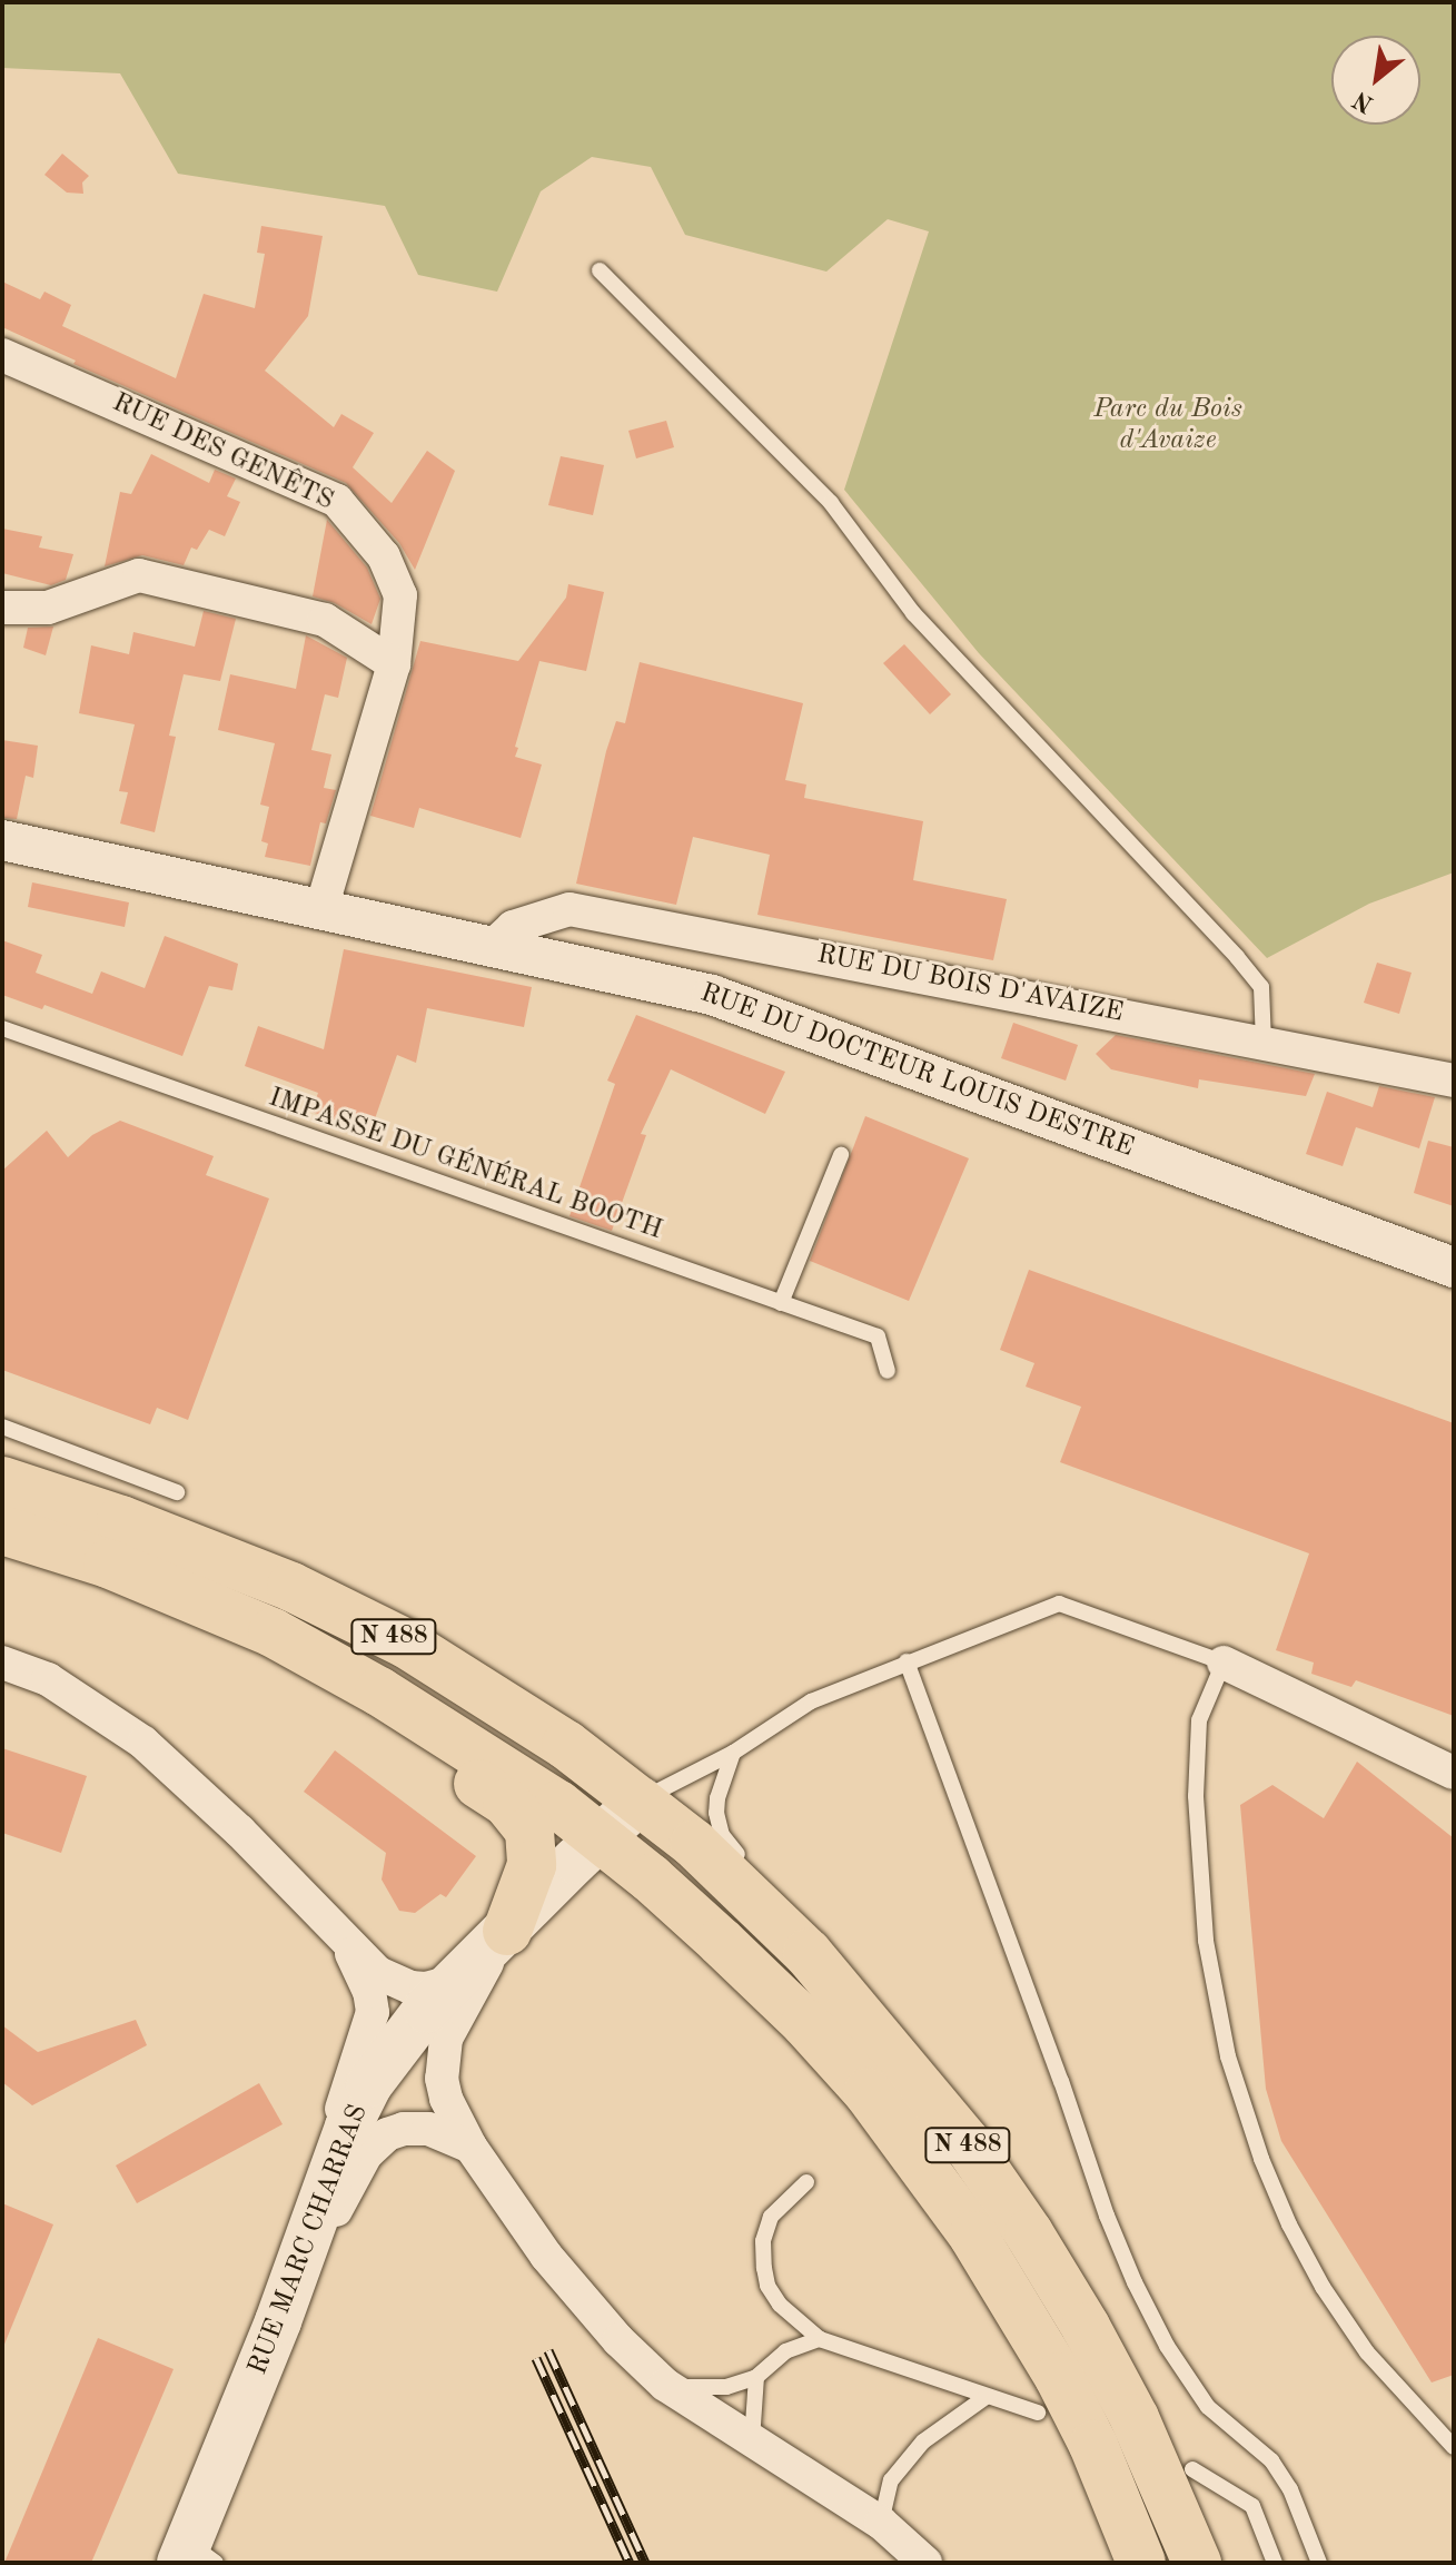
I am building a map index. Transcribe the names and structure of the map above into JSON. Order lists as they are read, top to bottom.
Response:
{
  "streets": {
    "main road": ["N 488", "RUE MARC CHARRAS"],
    "street": ["RUE DES GENÊTS", "RUE DU BOIS D'AVAIZE", "RUE DU DOCTEUR LOUIS DESTRE"],
    "lane": ["IMPASSE DU GÉNÉRAL BOOTH"]
  },
  "crossings": [
    ["RUE DES GENÊTS", "RUE DU DOCTEUR LOUIS DESTRE"],
    ["RUE DU BOIS D'AVAIZE", "RUE DU DOCTEUR LOUIS DESTRE"],
    ["N 488", "RUE MARC CHARRAS"]
  ],
  "parks": ["Parc du Bois d'Avaize"],
  "north": "bottom left"
}
